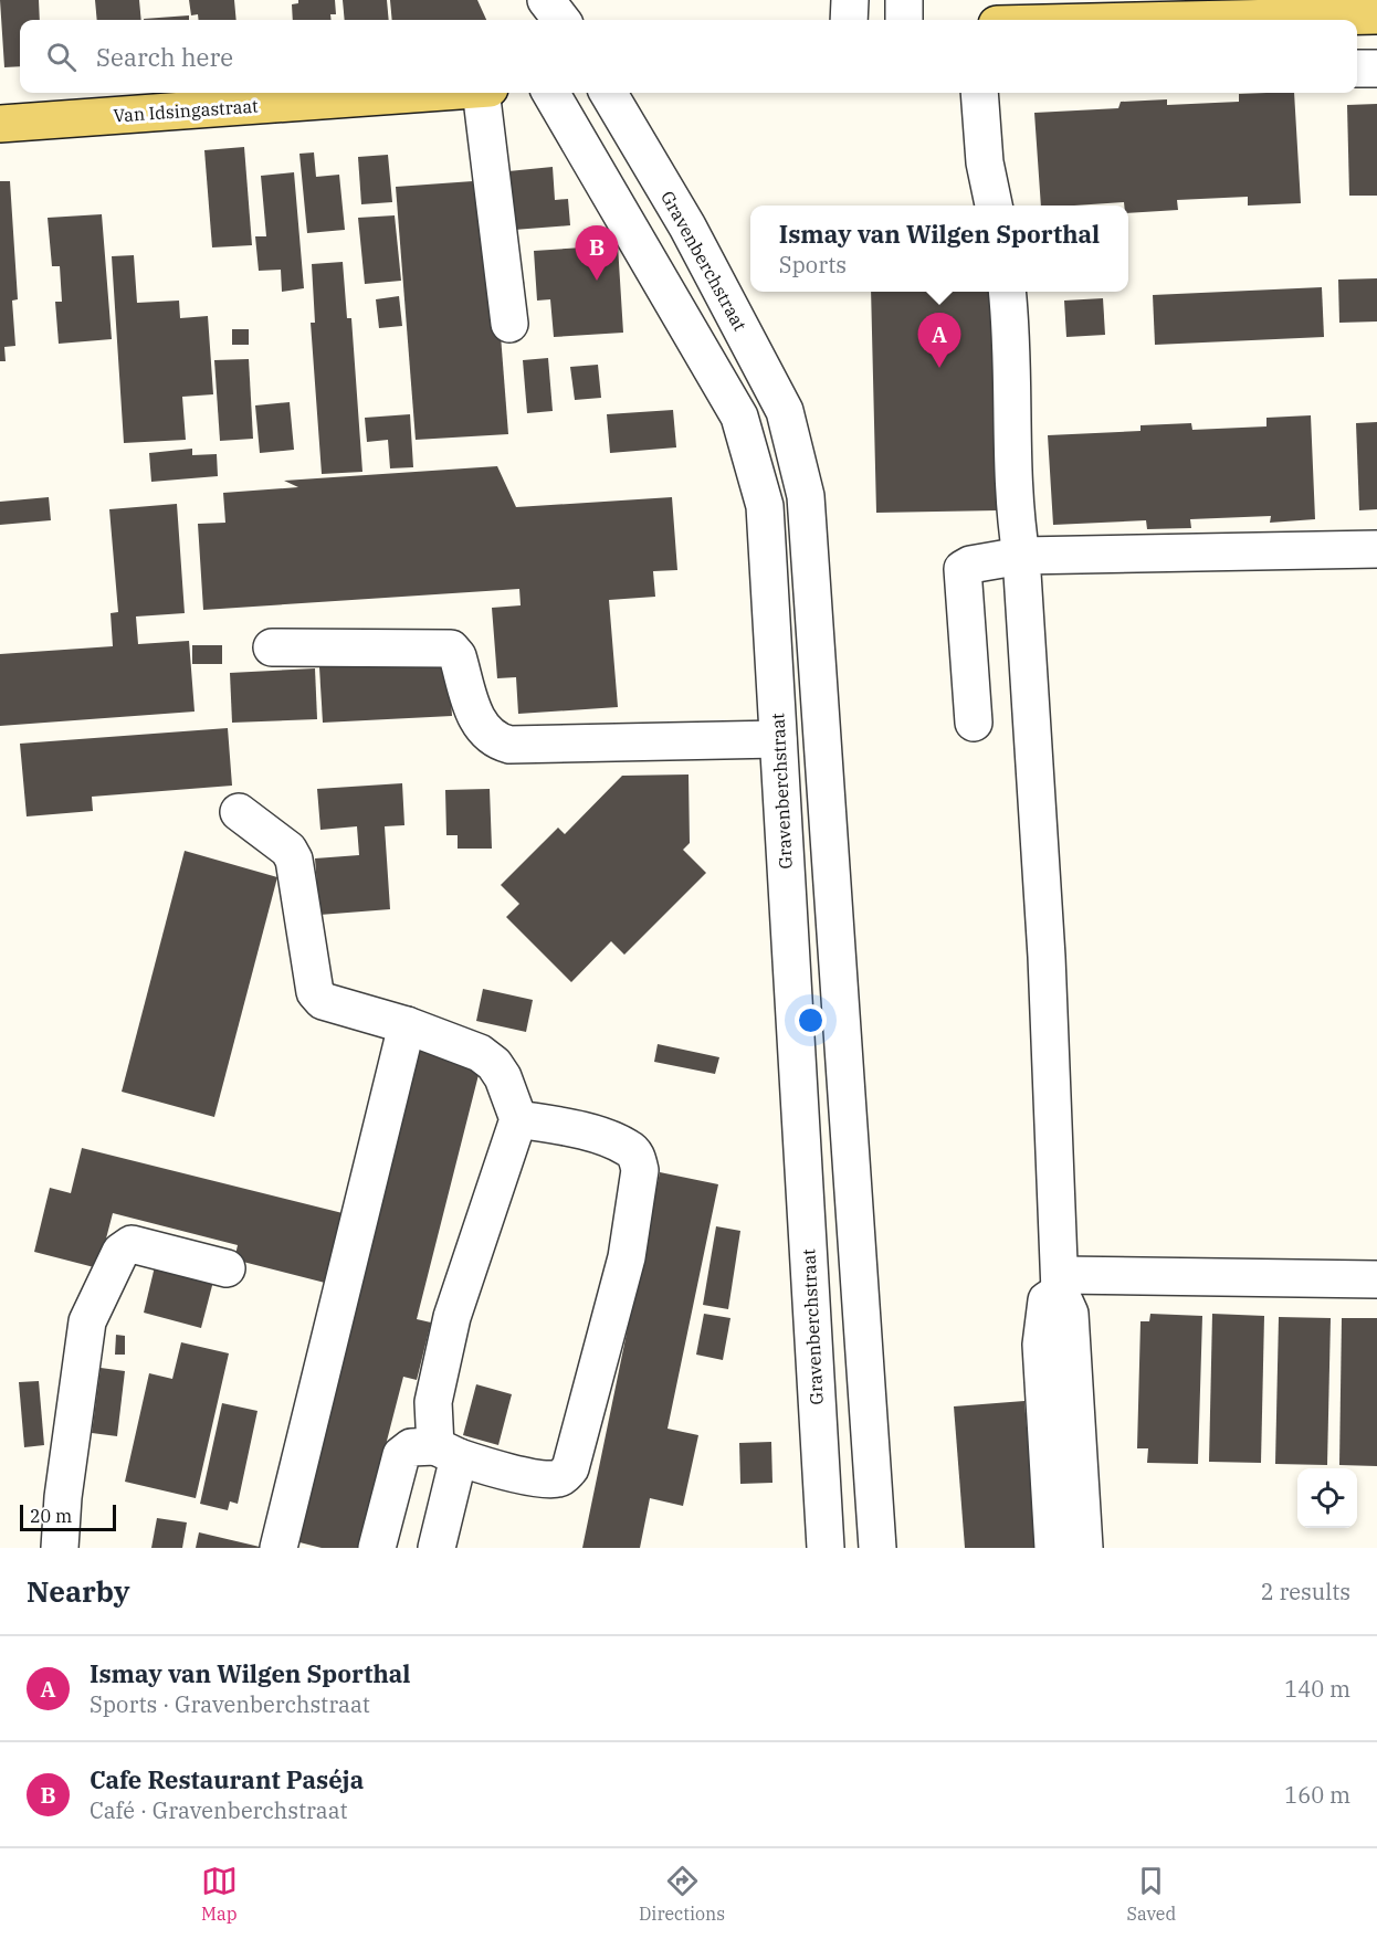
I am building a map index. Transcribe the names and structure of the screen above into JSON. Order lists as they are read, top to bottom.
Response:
{
  "streets": {
    "main road": ["Van Idsingastraat"],
    "street": ["Gravenberchstraat"]
  },
  "scale_bar": "20 m",
  "page": {
    "search": "Search here",
    "popup": ["Ismay van Wilgen Sporthal", "Sports"],
    "pins": ["B", "A"],
    "scale": "20 m",
    "heading": ["Nearby", "2 results"],
    "list": [
      {
        "mark": "A",
        "name": "Ismay van Wilgen Sporthal",
        "note": "Sports · Gravenberchstraat",
        "value": "140 m"
      },
      {
        "mark": "B",
        "name": "Cafe Restaurant Paséja",
        "note": "Café · Gravenberchstraat",
        "value": "160 m"
      }
    ],
    "nav": ["Map", "Directions", "Saved"]
  }
}
